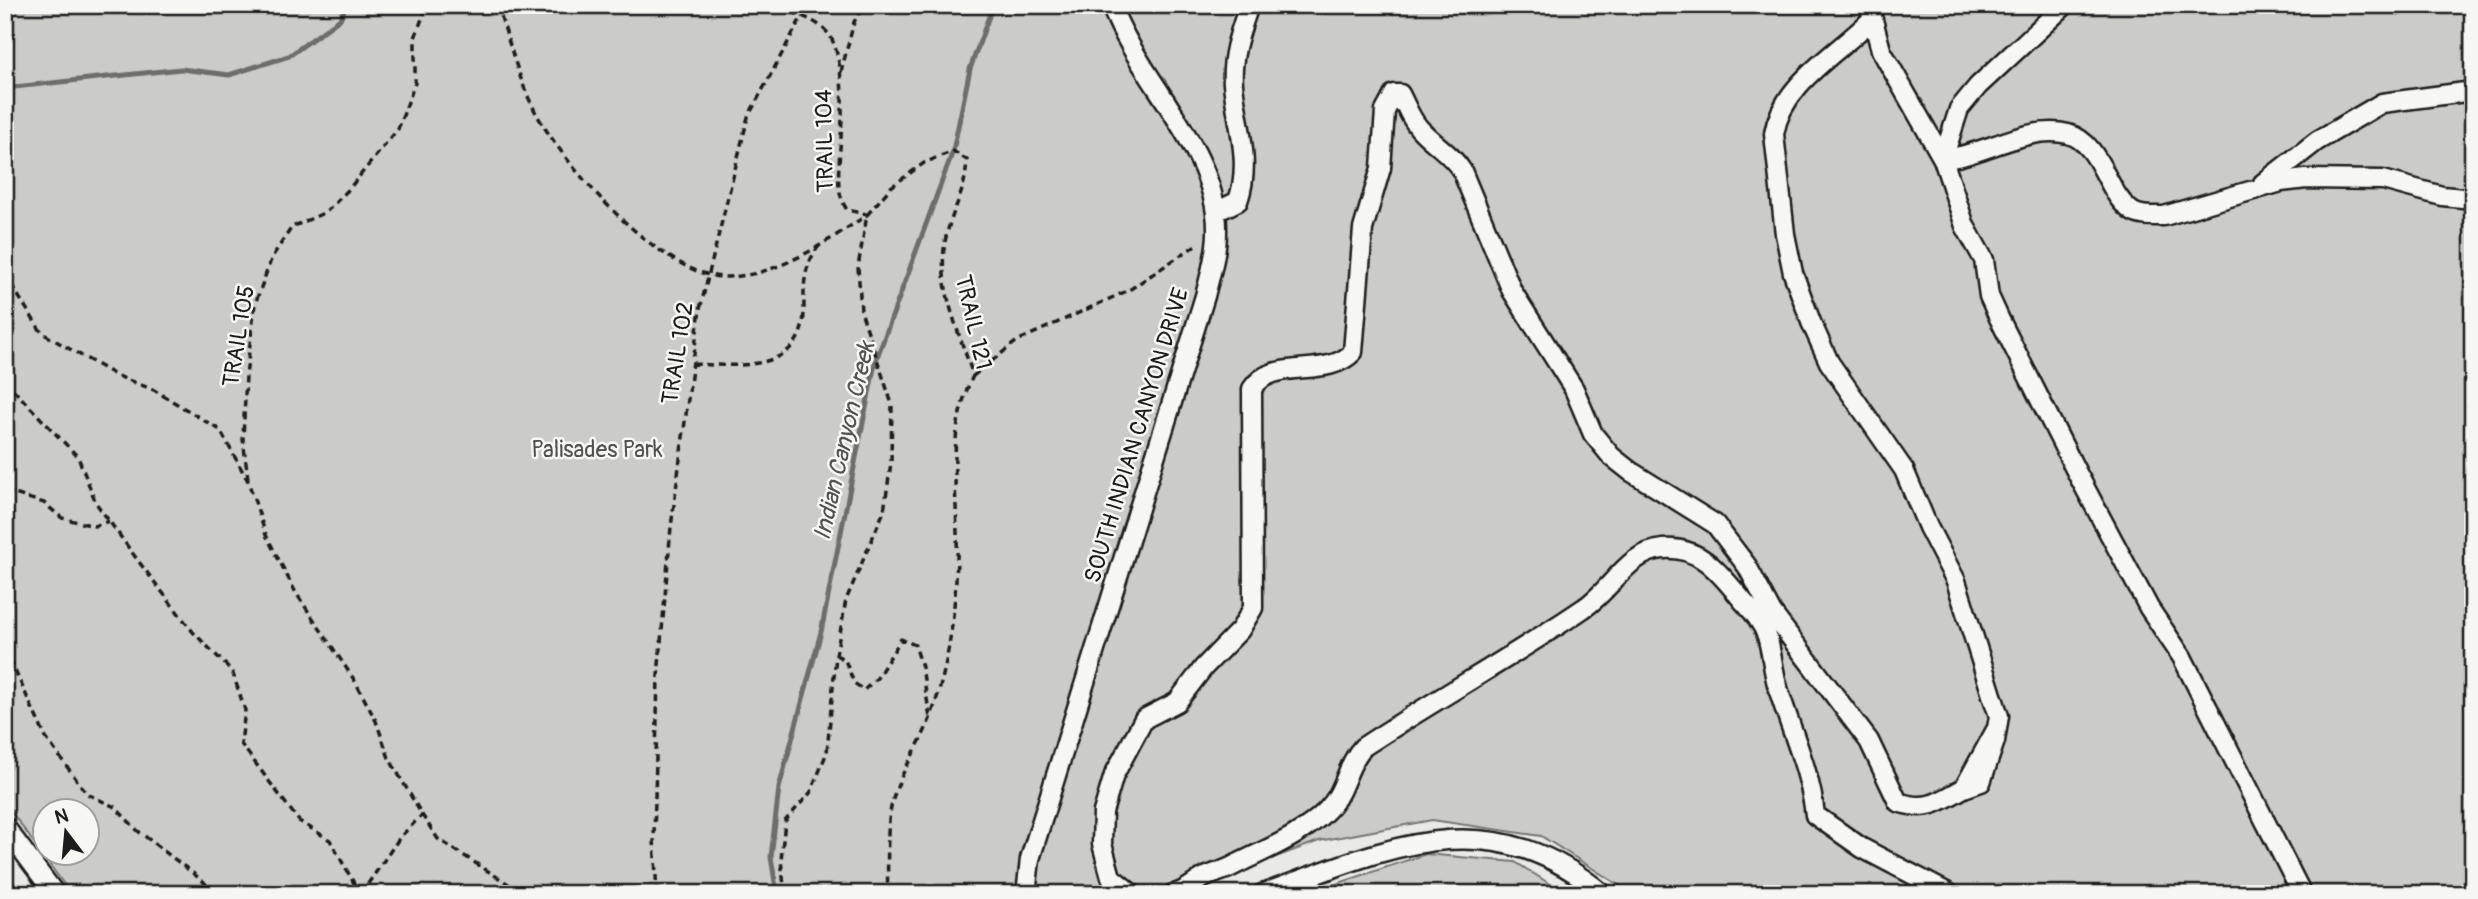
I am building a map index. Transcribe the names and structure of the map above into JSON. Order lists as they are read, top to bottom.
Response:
{
  "streets": {
    "street": ["SOUTH INDIAN CANYON DRIVE"],
    "path": [
      "TRAIL 104",
      "TRAIL 121",
      "TRAIL 105",
      "TRAIL 102"
    ]
  },
  "crossings": [
    ["TRAIL 104", "TRAIL 121"],
    ["TRAIL 104", "TRAIL 102"]
  ],
  "water": ["Indian Canyon Creek"],
  "parks": ["Palisades Park"],
  "north": "top"
}
